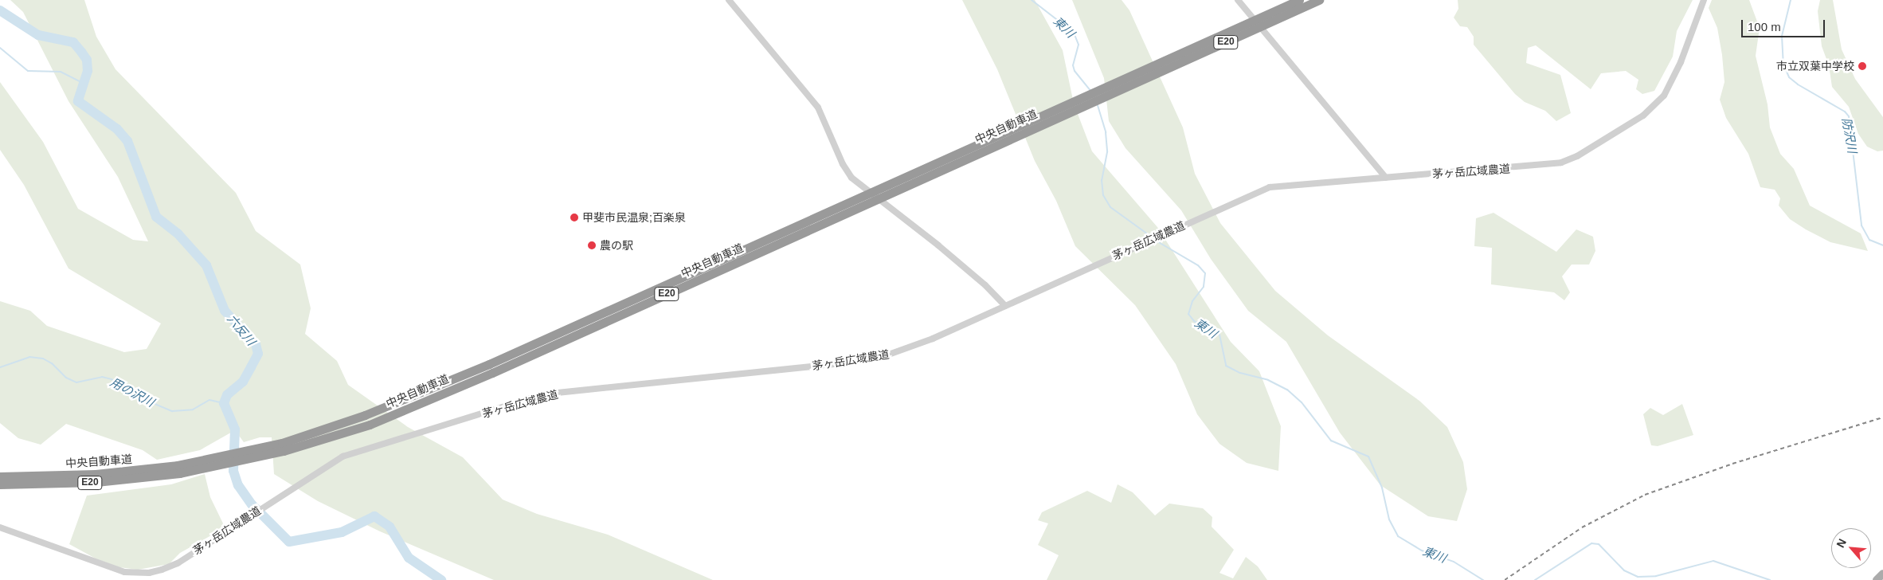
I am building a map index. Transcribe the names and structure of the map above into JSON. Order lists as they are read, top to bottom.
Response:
{
  "streets": {
    "highway": ["E20", "中央自動車道"],
    "street": ["茅ヶ岳広域農道"]
  },
  "water": [
    "東川",
    "防沢川",
    "六反川",
    "用の沢川"
  ],
  "places": ["市立双葉中学校", "甲斐市民温泉;百楽泉", "農の駅"],
  "scale_bar": "100 m",
  "north": "top left"
}
